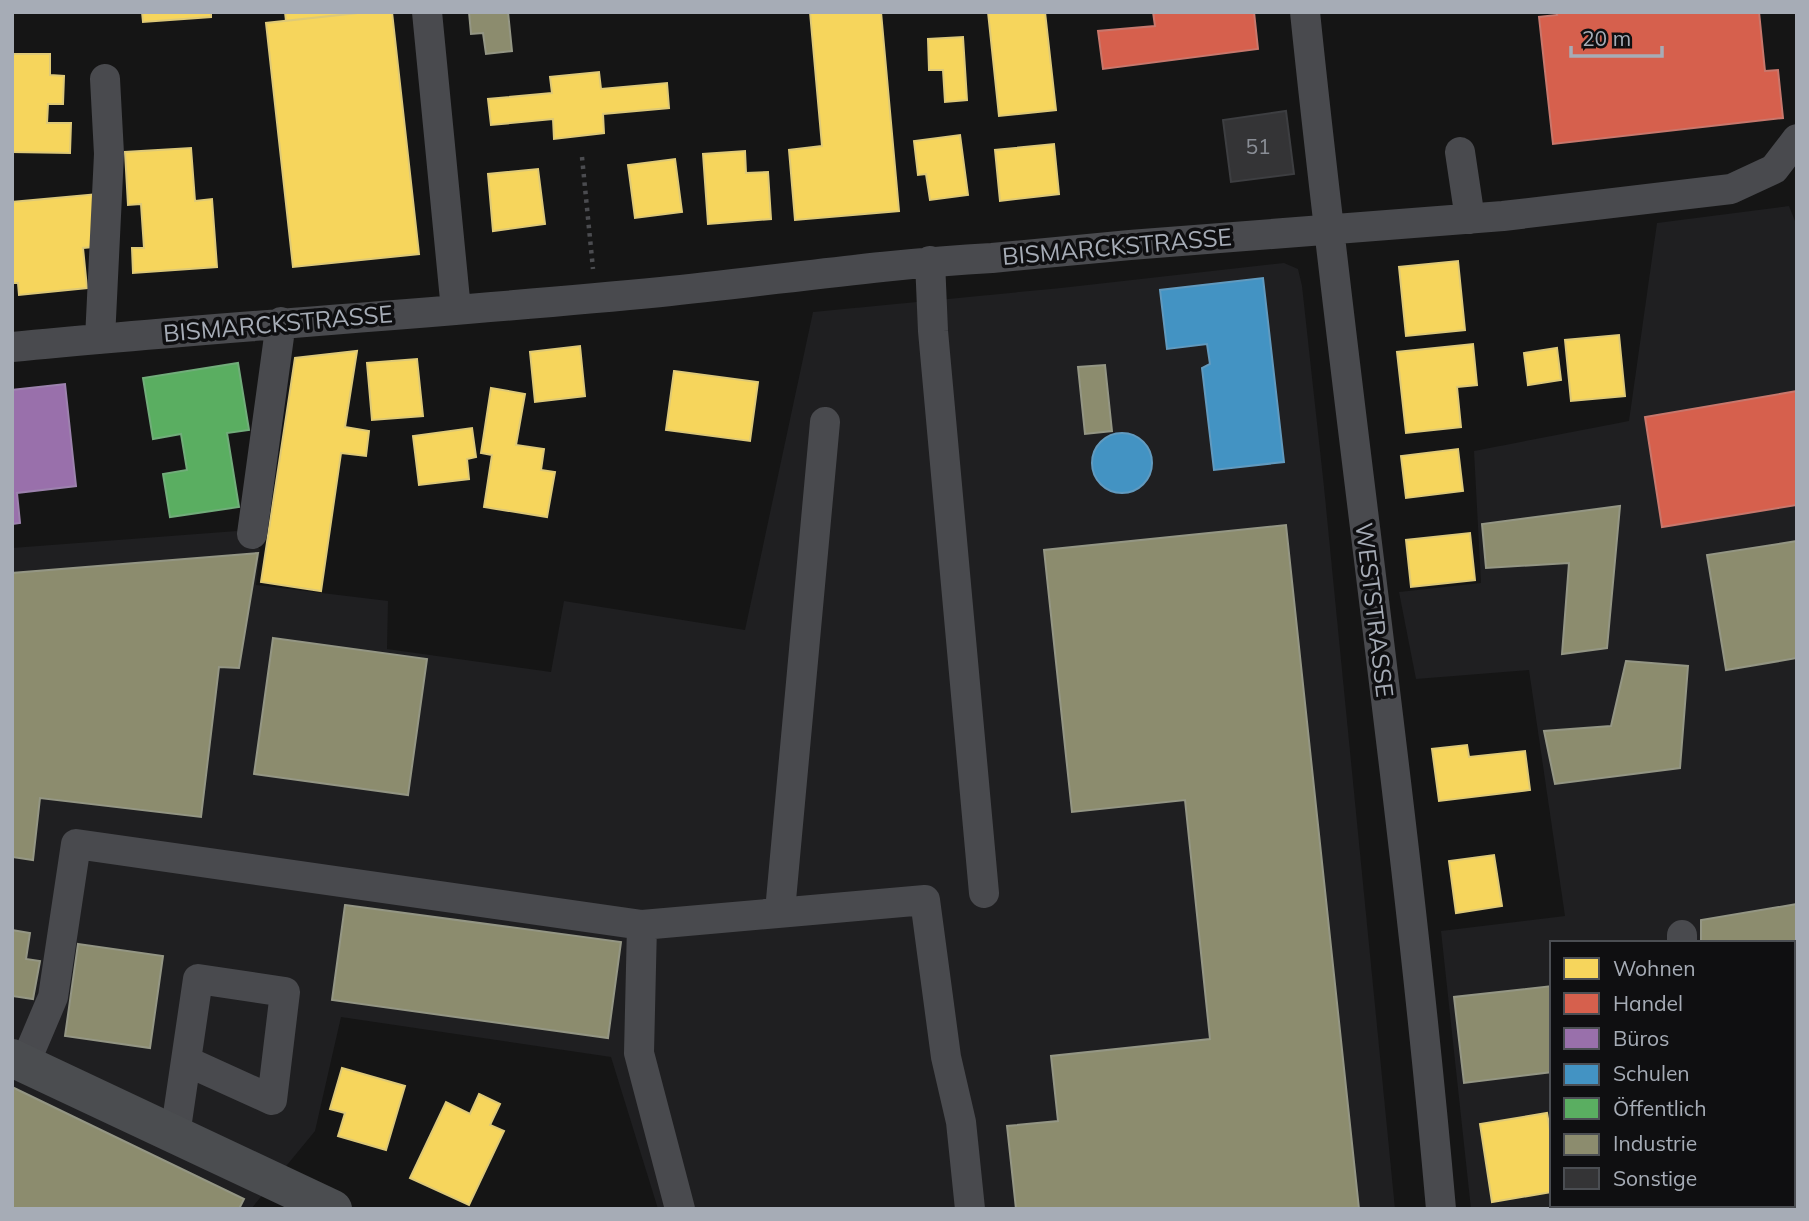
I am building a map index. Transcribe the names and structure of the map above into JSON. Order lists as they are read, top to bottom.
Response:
{
  "streets": {
    "street": ["BISMARCKSTRASSE", "WESTSTRASSE"]
  },
  "crossings": [
    ["BISMARCKSTRASSE", "WESTSTRASSE"]
  ],
  "house_numbers": ["51"],
  "legend": [
    "Wohnen",
    "Handel",
    "Büros",
    "Schulen",
    "Öffentlich",
    "Industrie",
    "Sonstige"
  ],
  "scale_bar": "20 m"
}
